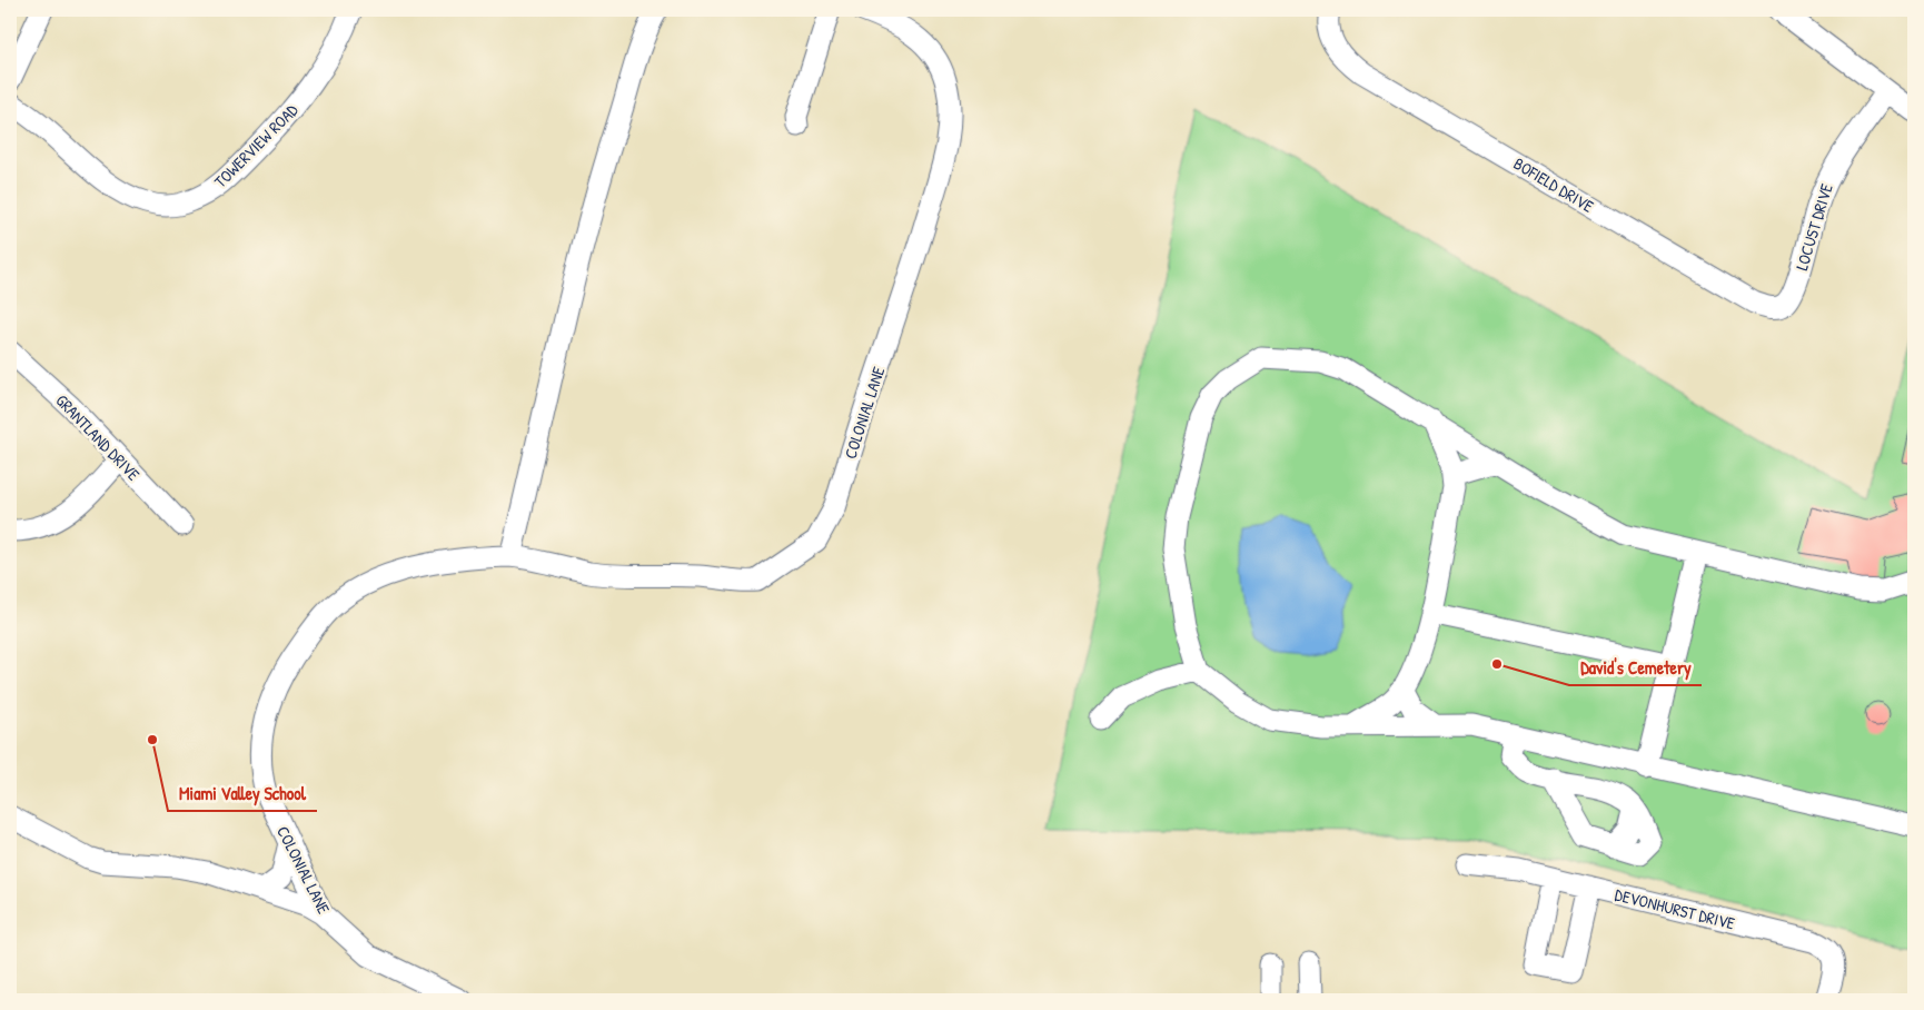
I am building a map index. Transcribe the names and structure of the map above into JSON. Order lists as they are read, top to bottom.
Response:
{
  "streets": {
    "street": [
      "TOWERVIEW ROAD",
      "BOFIELD DRIVE",
      "LOCUST DRIVE",
      "COLONIAL LANE",
      "GRANTLAND DRIVE",
      "DEVONHURST DRIVE"
    ]
  },
  "crossings": [
    ["BOFIELD DRIVE", "LOCUST DRIVE"]
  ],
  "places": ["David's Cemetery", "Miami Valley School"]
}
